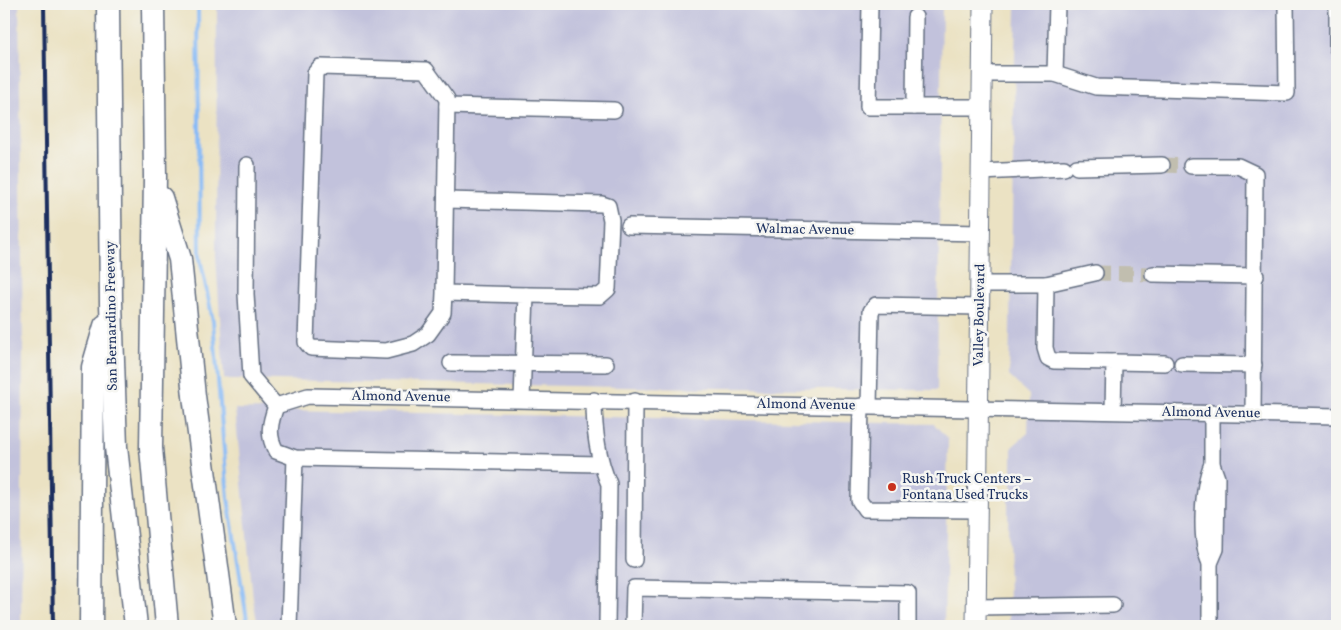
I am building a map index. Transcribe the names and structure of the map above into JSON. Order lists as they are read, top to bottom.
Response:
{
  "streets": {
    "highway": ["San Bernardino Freeway"],
    "main road": ["Valley Boulevard"],
    "street": ["Walmac Avenue", "Almond Avenue"]
  },
  "crossings": [
    ["Walmac Avenue", "Valley Boulevard"],
    ["Valley Boulevard", "Almond Avenue"]
  ],
  "places": ["Rush Truck Centers – Fontana Used Trucks"]
}
